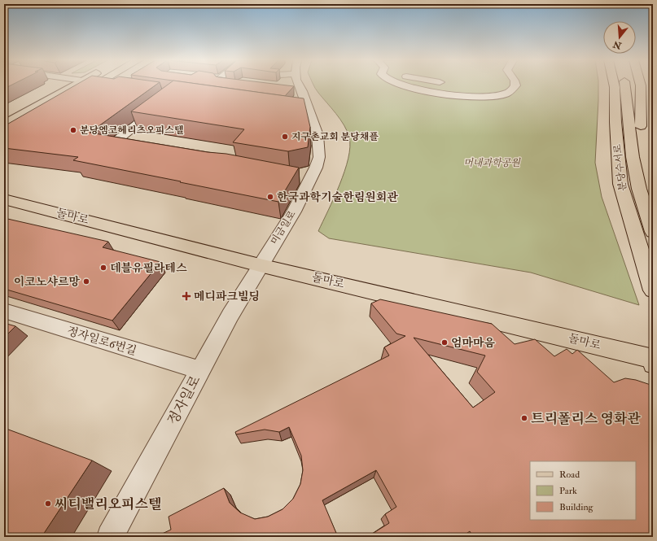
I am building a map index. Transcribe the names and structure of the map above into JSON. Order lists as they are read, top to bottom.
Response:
{
  "streets": {
    "main road": ["분당수서로", "돌마로"],
    "street": ["미금일로", "정자일로6번길", "정자일로"]
  },
  "crossings": [
    ["돌마로", "미금일로"],
    ["돌마로", "정자일로"],
    ["미금일로", "정자일로"],
    ["정자일로6번길", "정자일로"]
  ],
  "parks": ["머내과학공원"],
  "places": {
    "other": [
      "분당엠코헤리츠오피스텔",
      "지구촌교회 분당채플",
      "한국과학기술한림원회관",
      "데블유필라테스",
      "이코노샤르망",
      "엄마마음",
      "트리폴리스 영화관",
      "씨티밸리오피스텔"
    ],
    "health": ["메디파크빌딩"]
  },
  "legend": ["Road", "Park", "Building"],
  "north": "bottom"
}
